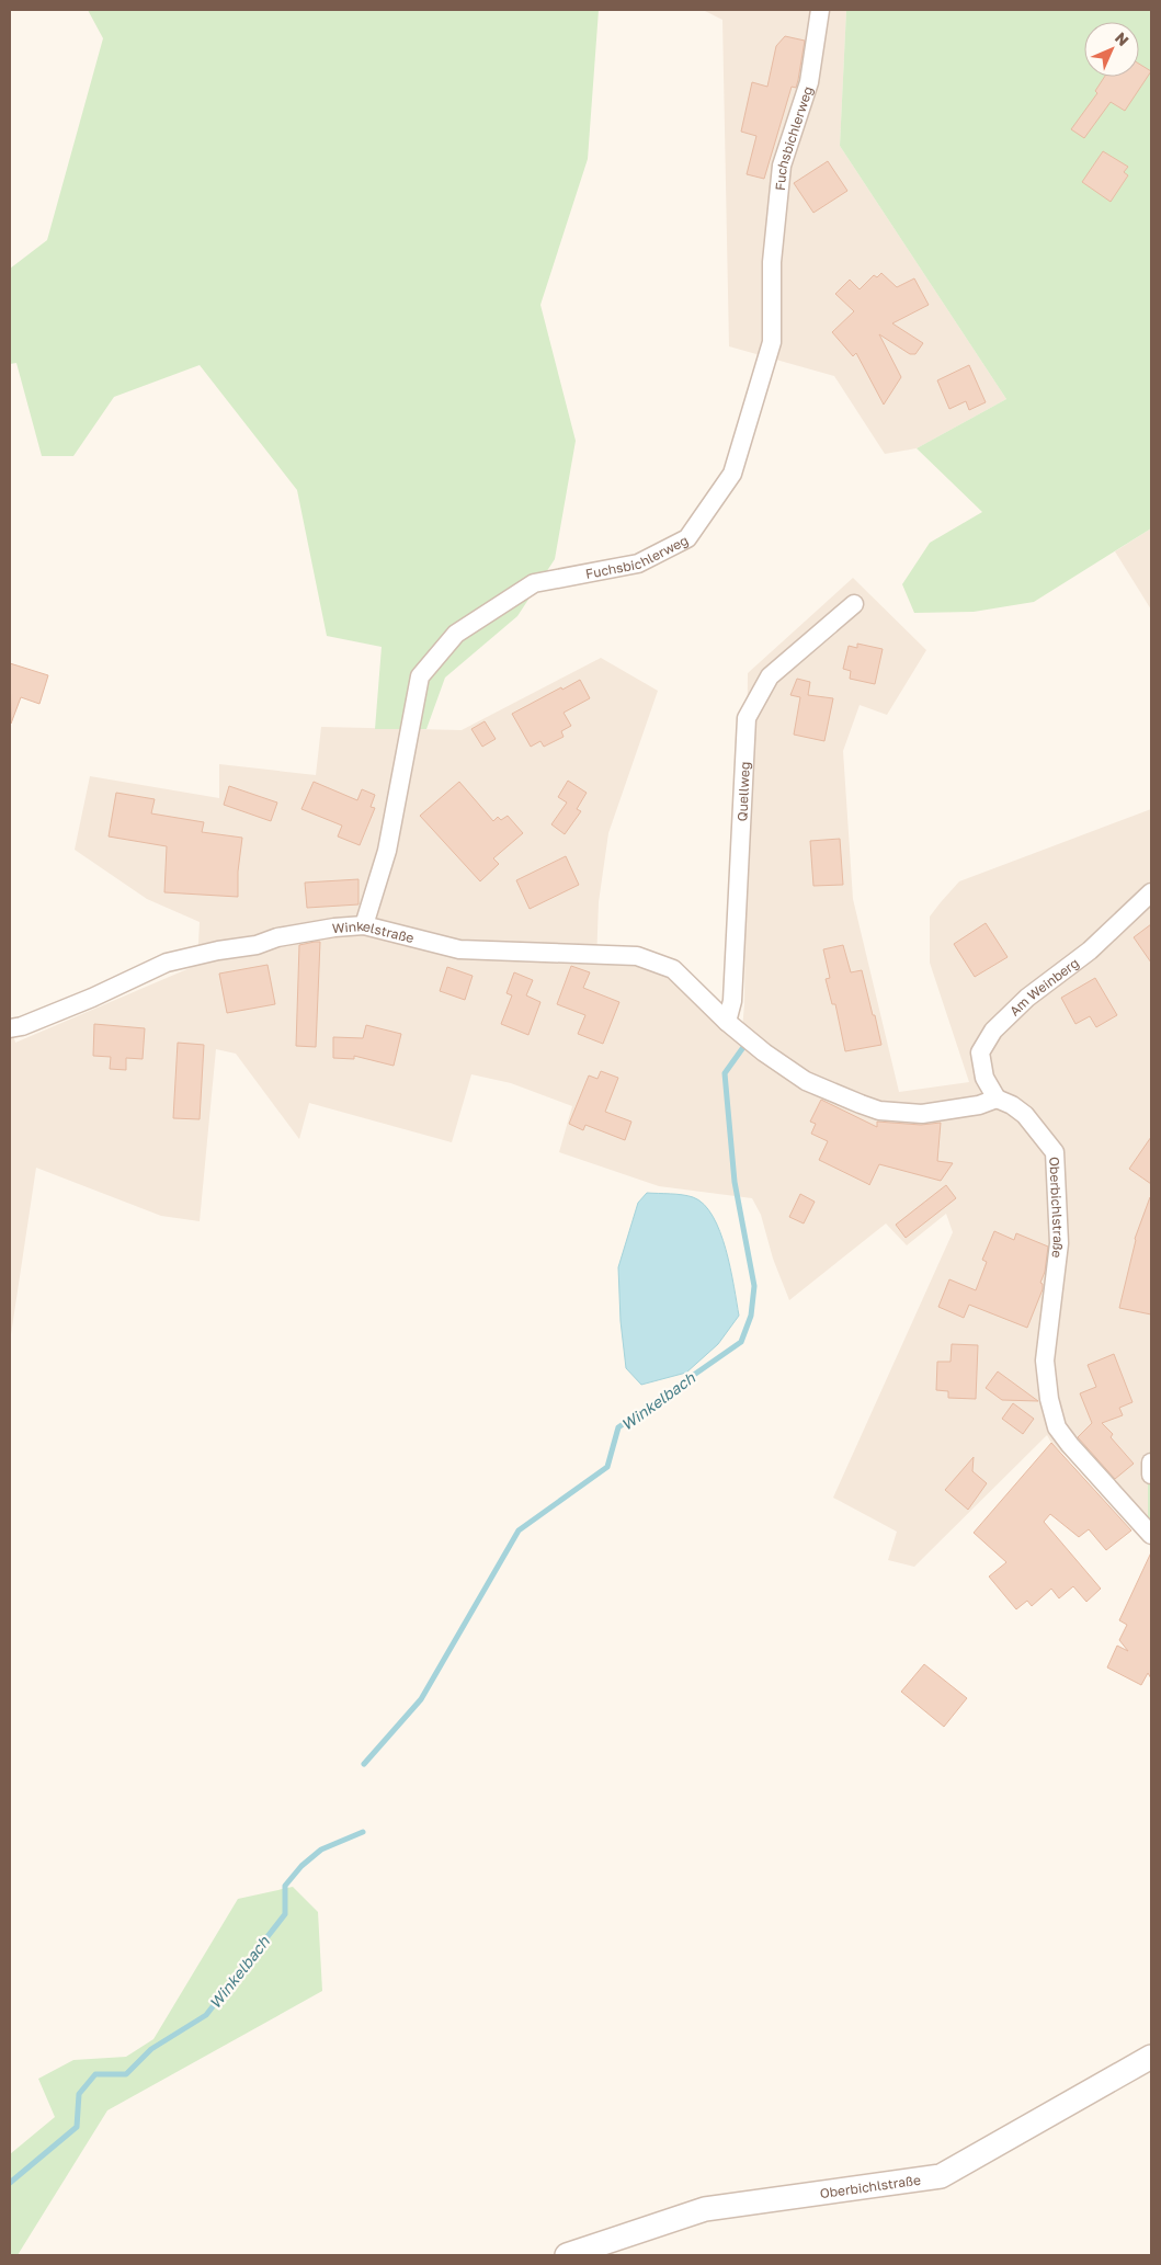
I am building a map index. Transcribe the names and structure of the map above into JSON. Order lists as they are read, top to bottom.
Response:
{
  "streets": {
    "street": [
      "Fuchsbichlerweg",
      "Quellweg",
      "Winkelstraße",
      "Am Weinberg",
      "Oberbichlstraße"
    ]
  },
  "crossings": [
    ["Fuchsbichlerweg", "Winkelstraße"],
    ["Quellweg", "Winkelstraße"],
    ["Am Weinberg", "Oberbichlstraße"]
  ],
  "water": ["Winkelbach"],
  "north": "top right"
}
